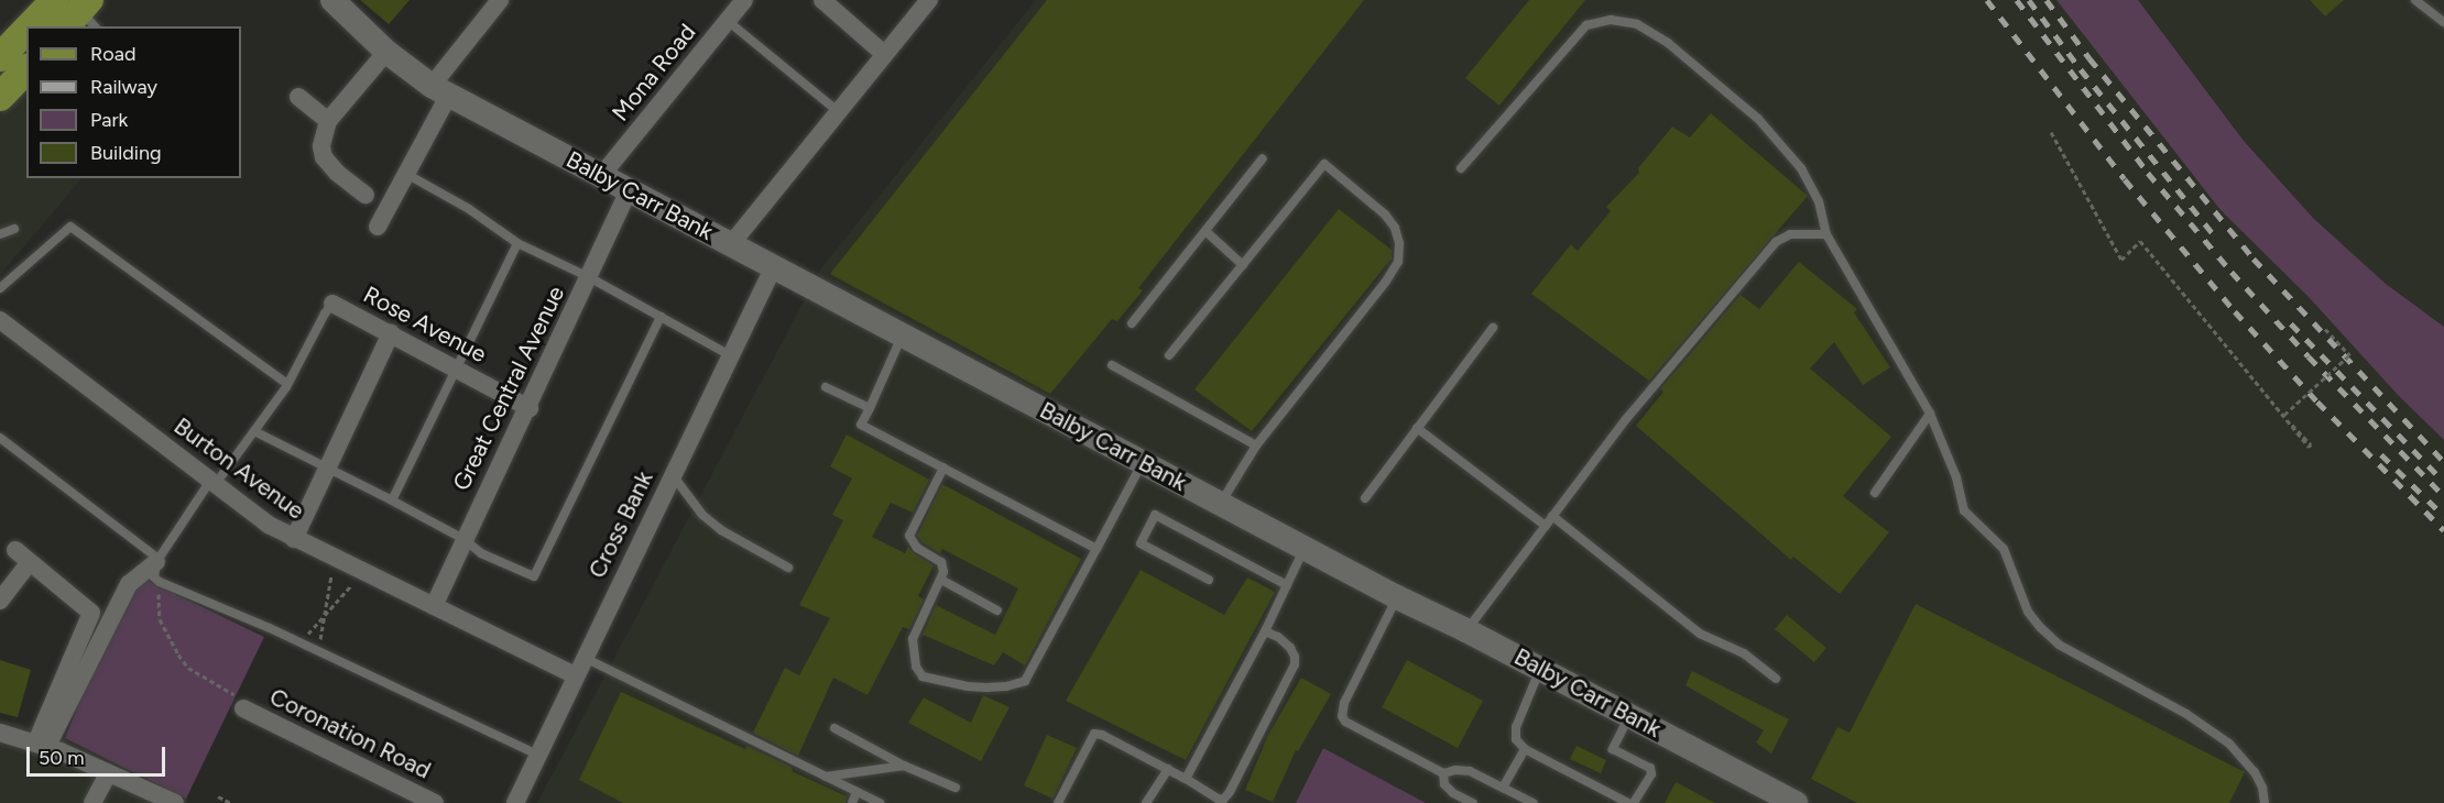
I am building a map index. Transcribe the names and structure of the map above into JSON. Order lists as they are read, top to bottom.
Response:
{
  "streets": {
    "street": [
      "Mona Road",
      "Balby Carr Bank",
      "Rose Avenue",
      "Great Central Avenue",
      "Burton Avenue",
      "Cross Bank",
      "Coronation Road"
    ]
  },
  "crossings": [
    ["Mona Road", "Balby Carr Bank"],
    ["Balby Carr Bank", "Great Central Avenue"],
    ["Balby Carr Bank", "Cross Bank"],
    ["Rose Avenue", "Great Central Avenue"],
    ["Great Central Avenue", "Burton Avenue"],
    ["Burton Avenue", "Cross Bank"]
  ],
  "legend": [
    "Road",
    "Railway",
    "Park",
    "Building"
  ],
  "scale_bar": "50 m"
}
